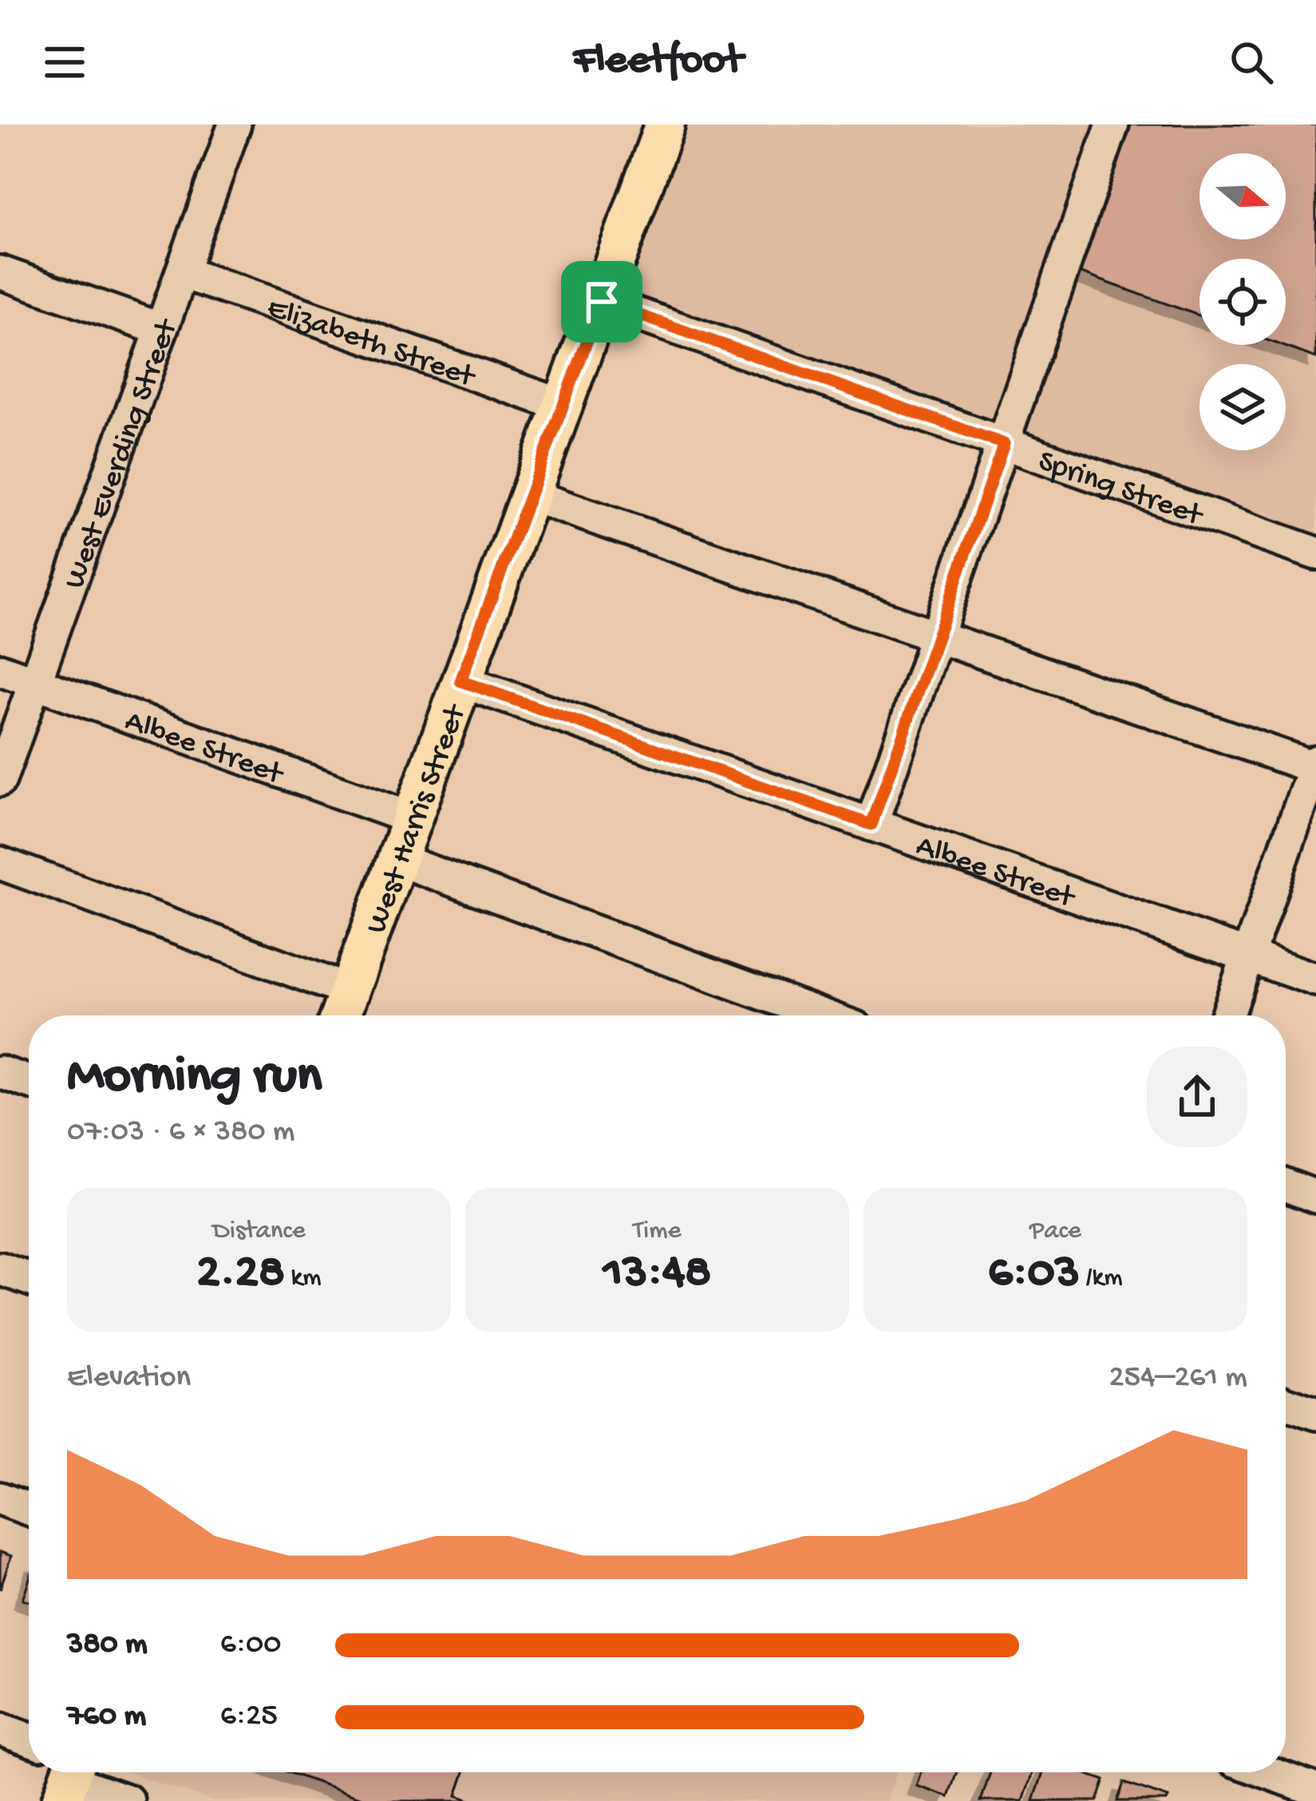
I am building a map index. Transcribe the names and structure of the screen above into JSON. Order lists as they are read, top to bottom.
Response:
{
  "streets": {
    "main road": ["West Harris Street"],
    "street": [
      "Elizabeth Street",
      "West Everding Street",
      "Spring Street",
      "Albee Street"
    ]
  },
  "crossings": [
    ["Elizabeth Street", "West Everding Street"],
    ["Elizabeth Street", "West Harris Street"],
    ["West Everding Street", "Albee Street"],
    ["Spring Street", "West Harris Street"],
    ["Albee Street", "West Harris Street"]
  ],
  "north": "right",
  "page": {
    "header": "Fleetfoot",
    "heading": ["Morning run", "07:03 · 6 × 380 m"],
    "stats": [
      ["Distance", "2.28 km"],
      ["Time", "13:48"],
      ["Pace", "6:03 /km"]
    ],
    "chart": ["Elevation", "254–261 m"],
    "list": [
      {
        "name": "380 m",
        "note": "6:00"
      },
      {
        "name": "760 m",
        "note": "6:25"
      }
    ]
  }
}
